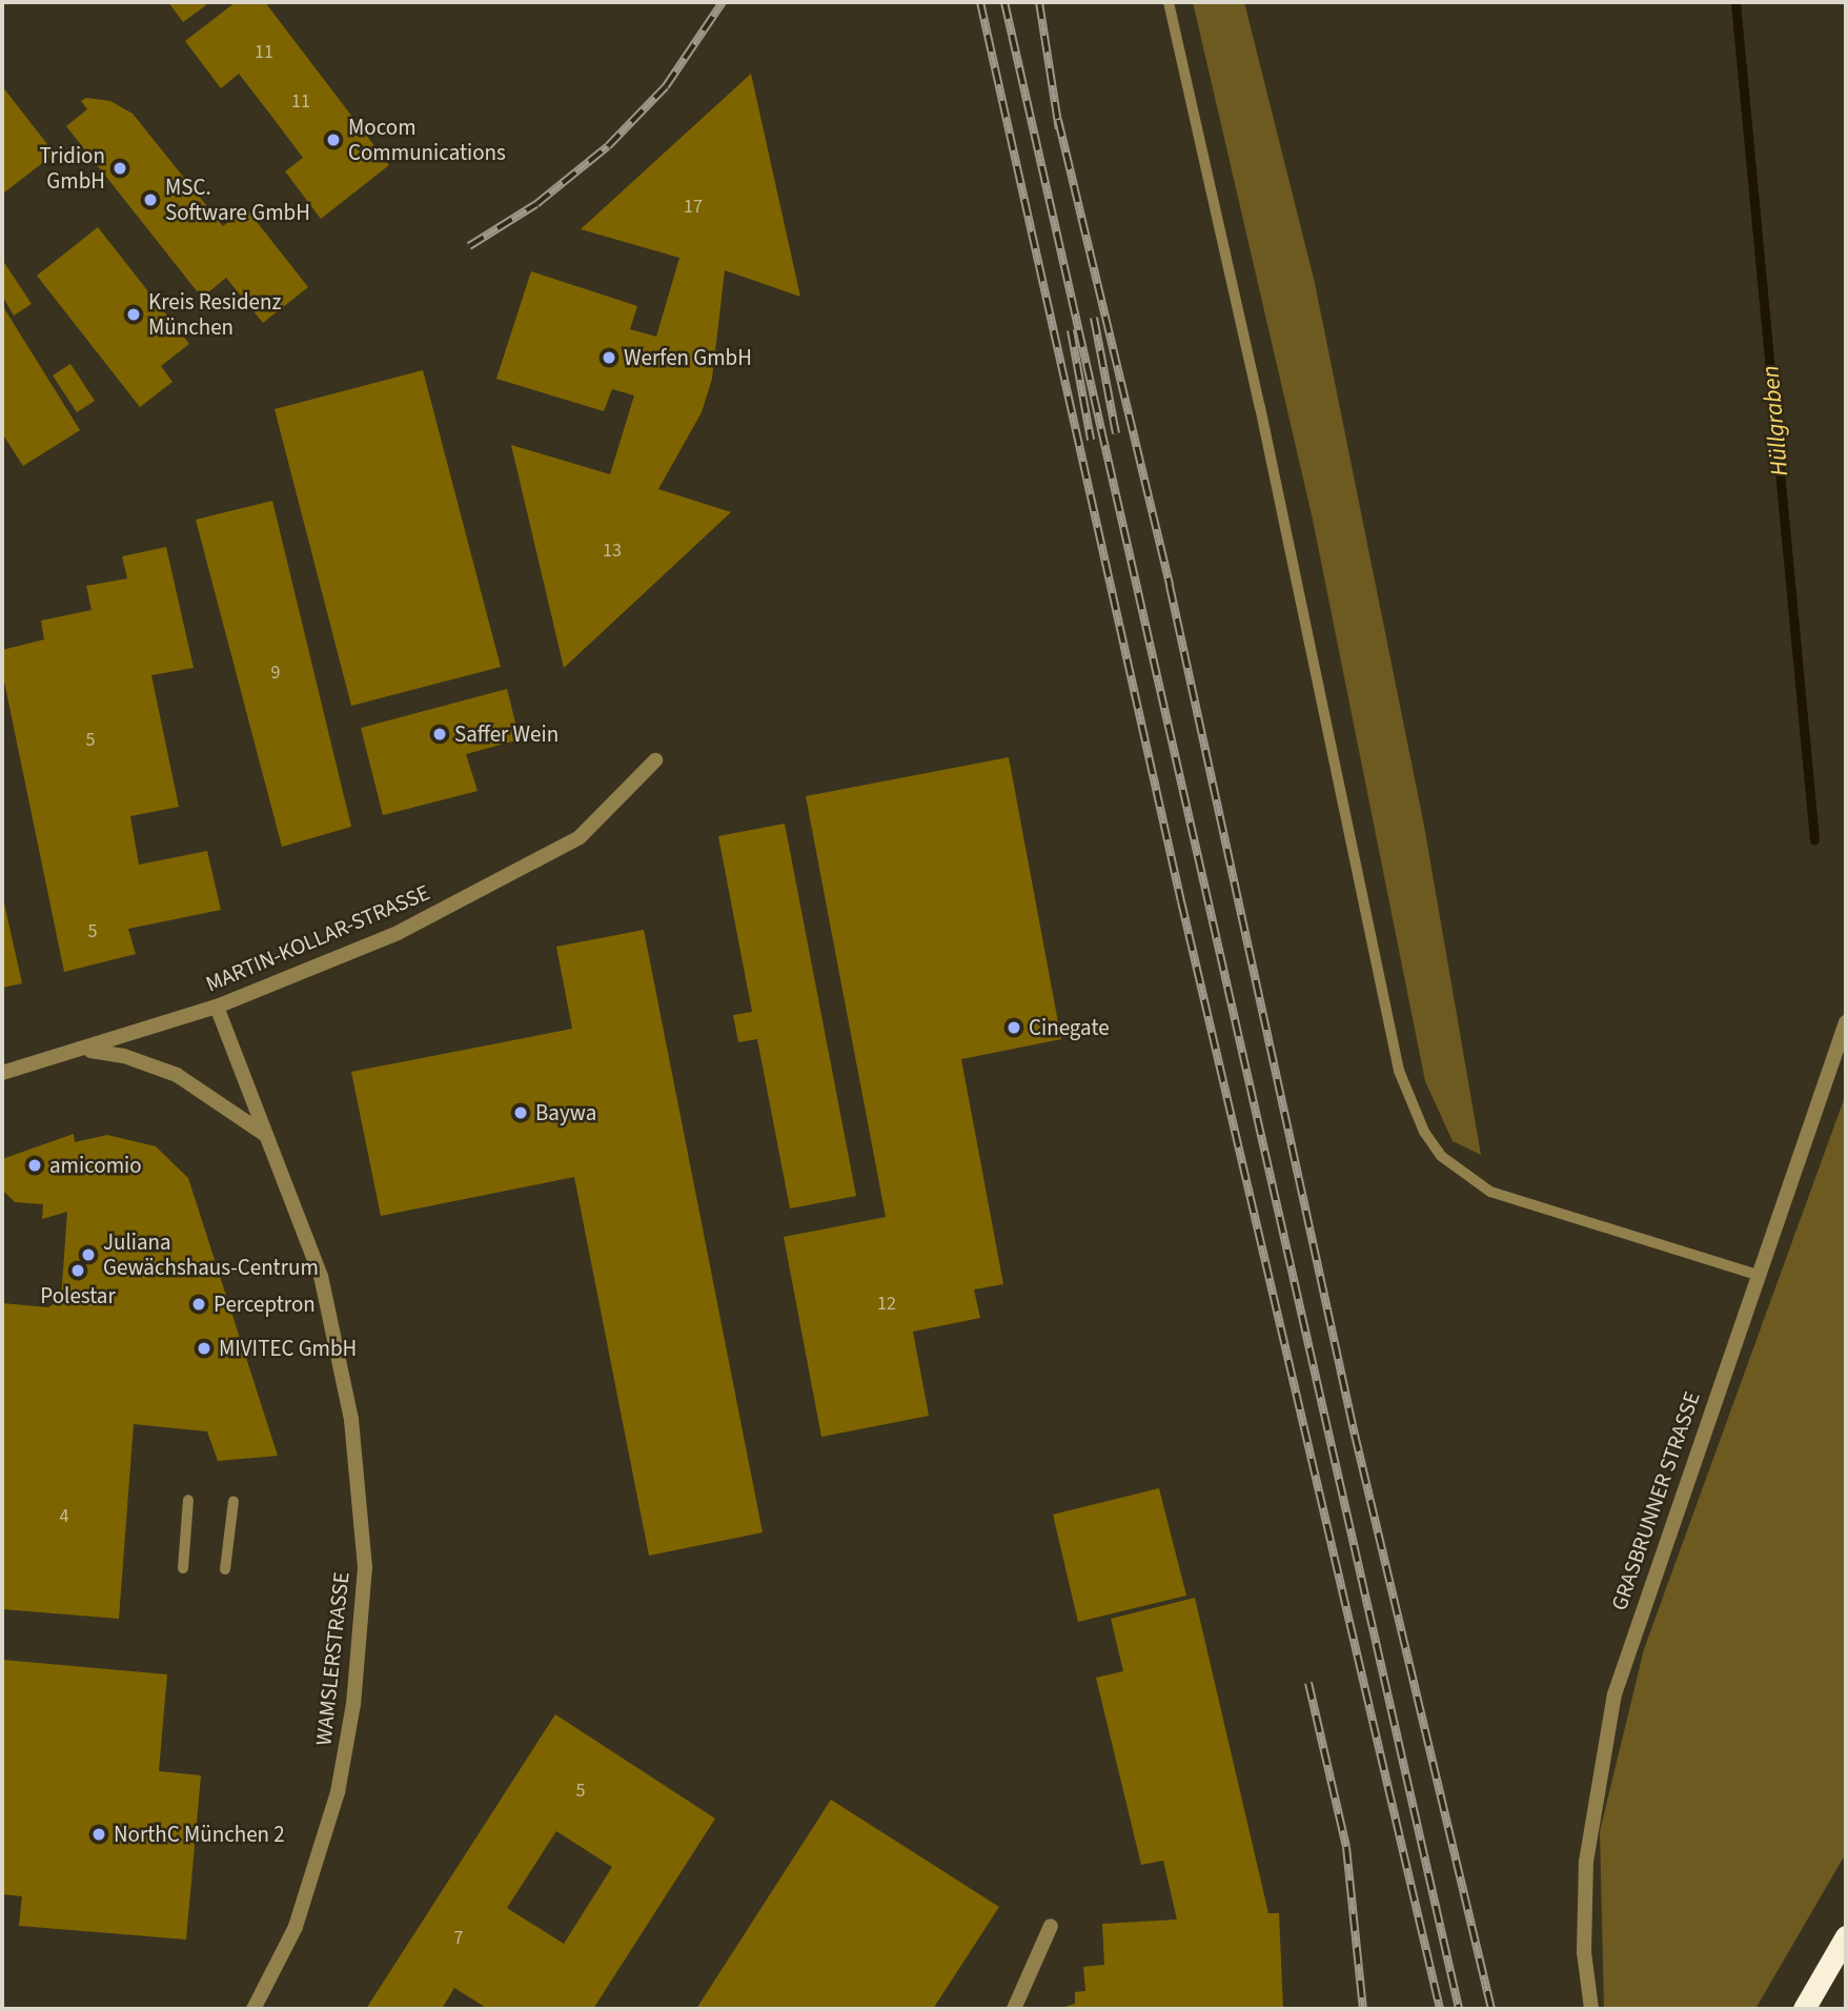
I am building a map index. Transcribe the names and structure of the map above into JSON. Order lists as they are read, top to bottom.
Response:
{
  "streets": {
    "street": ["MARTIN-KOLLAR-STRASSE", "GRASBRUNNER STRASSE", "WAMSLERSTRASSE"]
  },
  "crossings": [
    ["MARTIN-KOLLAR-STRASSE", "WAMSLERSTRASSE"]
  ],
  "water": ["Hüllgraben"],
  "places": [
    "Mocom Communications",
    "Tridion GmbH",
    "MSC. Software GmbH",
    "Kreis Residenz München",
    "Werfen GmbH",
    "Saffer Wein",
    "Cinegate",
    "Baywa",
    "amicomio",
    "Juliana Gewächshaus-Centrum",
    "Polestar",
    "Perceptron",
    "MIVITEC GmbH",
    "NorthC München 2"
  ],
  "house_numbers": [
    "11",
    "11",
    "17",
    "13",
    "9",
    "5",
    "5",
    "12",
    "4",
    "5",
    "7"
  ]
}
